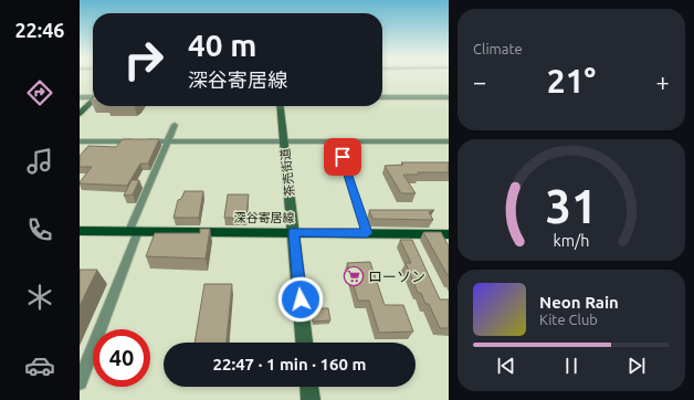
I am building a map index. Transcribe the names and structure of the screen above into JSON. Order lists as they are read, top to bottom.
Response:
{
  "streets": {
    "main road": ["深谷寄居線"],
    "street": ["茶売街道"]
  },
  "crossings": [
    ["茶売街道", "深谷寄居線"]
  ],
  "places": {
    "supermarket": ["ローソン"]
  },
  "page": {
    "tabs": "22:46",
    "tile": "Climate",
    "turn": ["40 m", "深谷寄居線"],
    "heat": ["−", "21°", "+"],
    "song": ["Neon Rain", "Kite Club"],
    "limit": "40",
    "trip": "22:47 · 1 min · 160 m",
    "gauge": ["31", "km/h"]
  }
}
